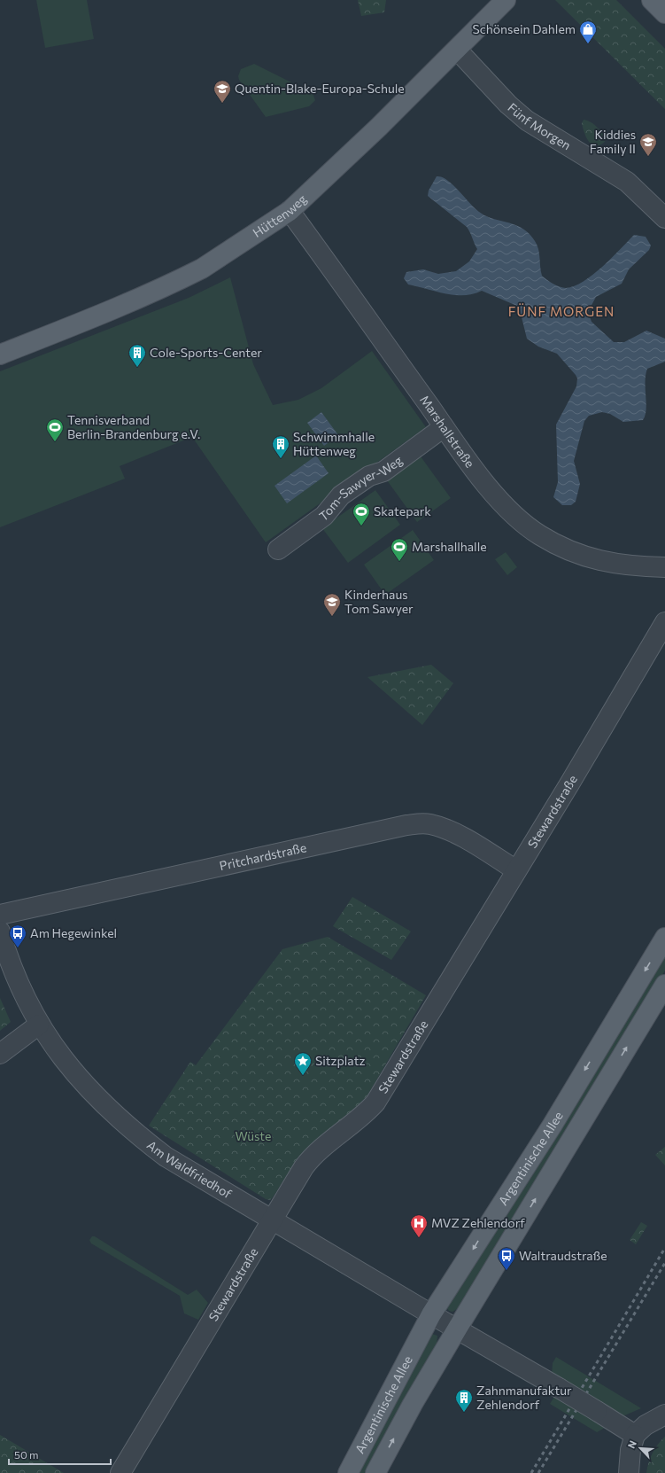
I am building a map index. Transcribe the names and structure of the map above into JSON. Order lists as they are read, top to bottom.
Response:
{
  "streets": {
    "main road": ["Hüttenweg", "Argentinische Allee"],
    "street": [
      "Fünf Morgen",
      "Marshallstraße",
      "Tom-Sawyer-Weg",
      "Stewardstraße",
      "Pritchardstraße",
      "Am Waldfriedhof"
    ]
  },
  "crossings": [
    ["Fünf Morgen", "Hüttenweg"],
    ["Hüttenweg", "Marshallstraße"],
    ["Marshallstraße", "Tom-Sawyer-Weg"],
    ["Stewardstraße", "Pritchardstraße"],
    ["Stewardstraße", "Am Waldfriedhof"],
    ["Argentinische Allee", "Am Waldfriedhof"]
  ],
  "districts": ["FÜNF MORGEN"],
  "parks": ["Wüste"],
  "places": {
    "shop": ["Schönsein Dahlem"],
    "school or university": ["Quentin-Blake-Europa-Schule", "Kiddies Family II", "Kinderhaus Tom Sawyer"],
    "building": ["Cole-Sports-Center", "Schwimmhalle Hüttenweg", "Zahnmanufaktur Zehlendorf"],
    "sports": ["Tennisverband Berlin-Brandenburg e.V.", "Skatepark", "Marshallhalle"],
    "bus stop": ["Am Hegewinkel", "Waltraudstraße"],
    "place": ["Sitzplatz"],
    "hospital": ["MVZ Zehlendorf"]
  },
  "scale_bar": "50 m",
  "north": "top left"
}
